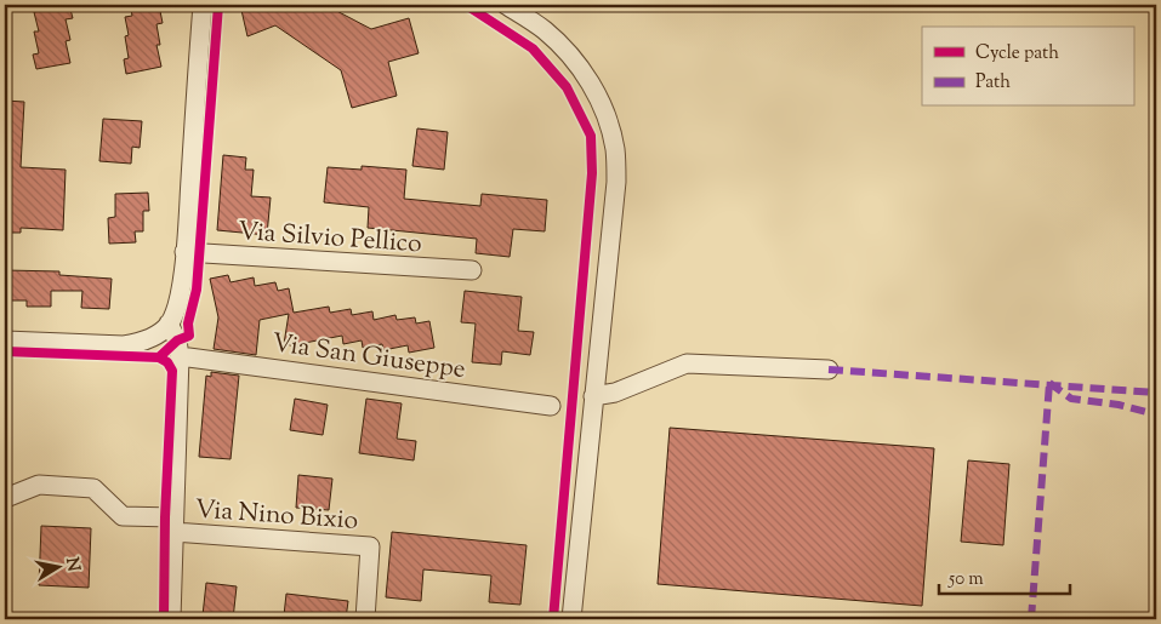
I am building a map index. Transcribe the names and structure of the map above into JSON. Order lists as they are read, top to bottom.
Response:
{
  "streets": {
    "street": ["Via Silvio Pellico", "Via San Giuseppe", "Via Nino Bixio"]
  },
  "crossings": [
    ["Via San Giuseppe", "Via Nino Bixio"]
  ],
  "legend": ["Cycle path", "Path"],
  "scale_bar": "50 m",
  "north": "right"
}
